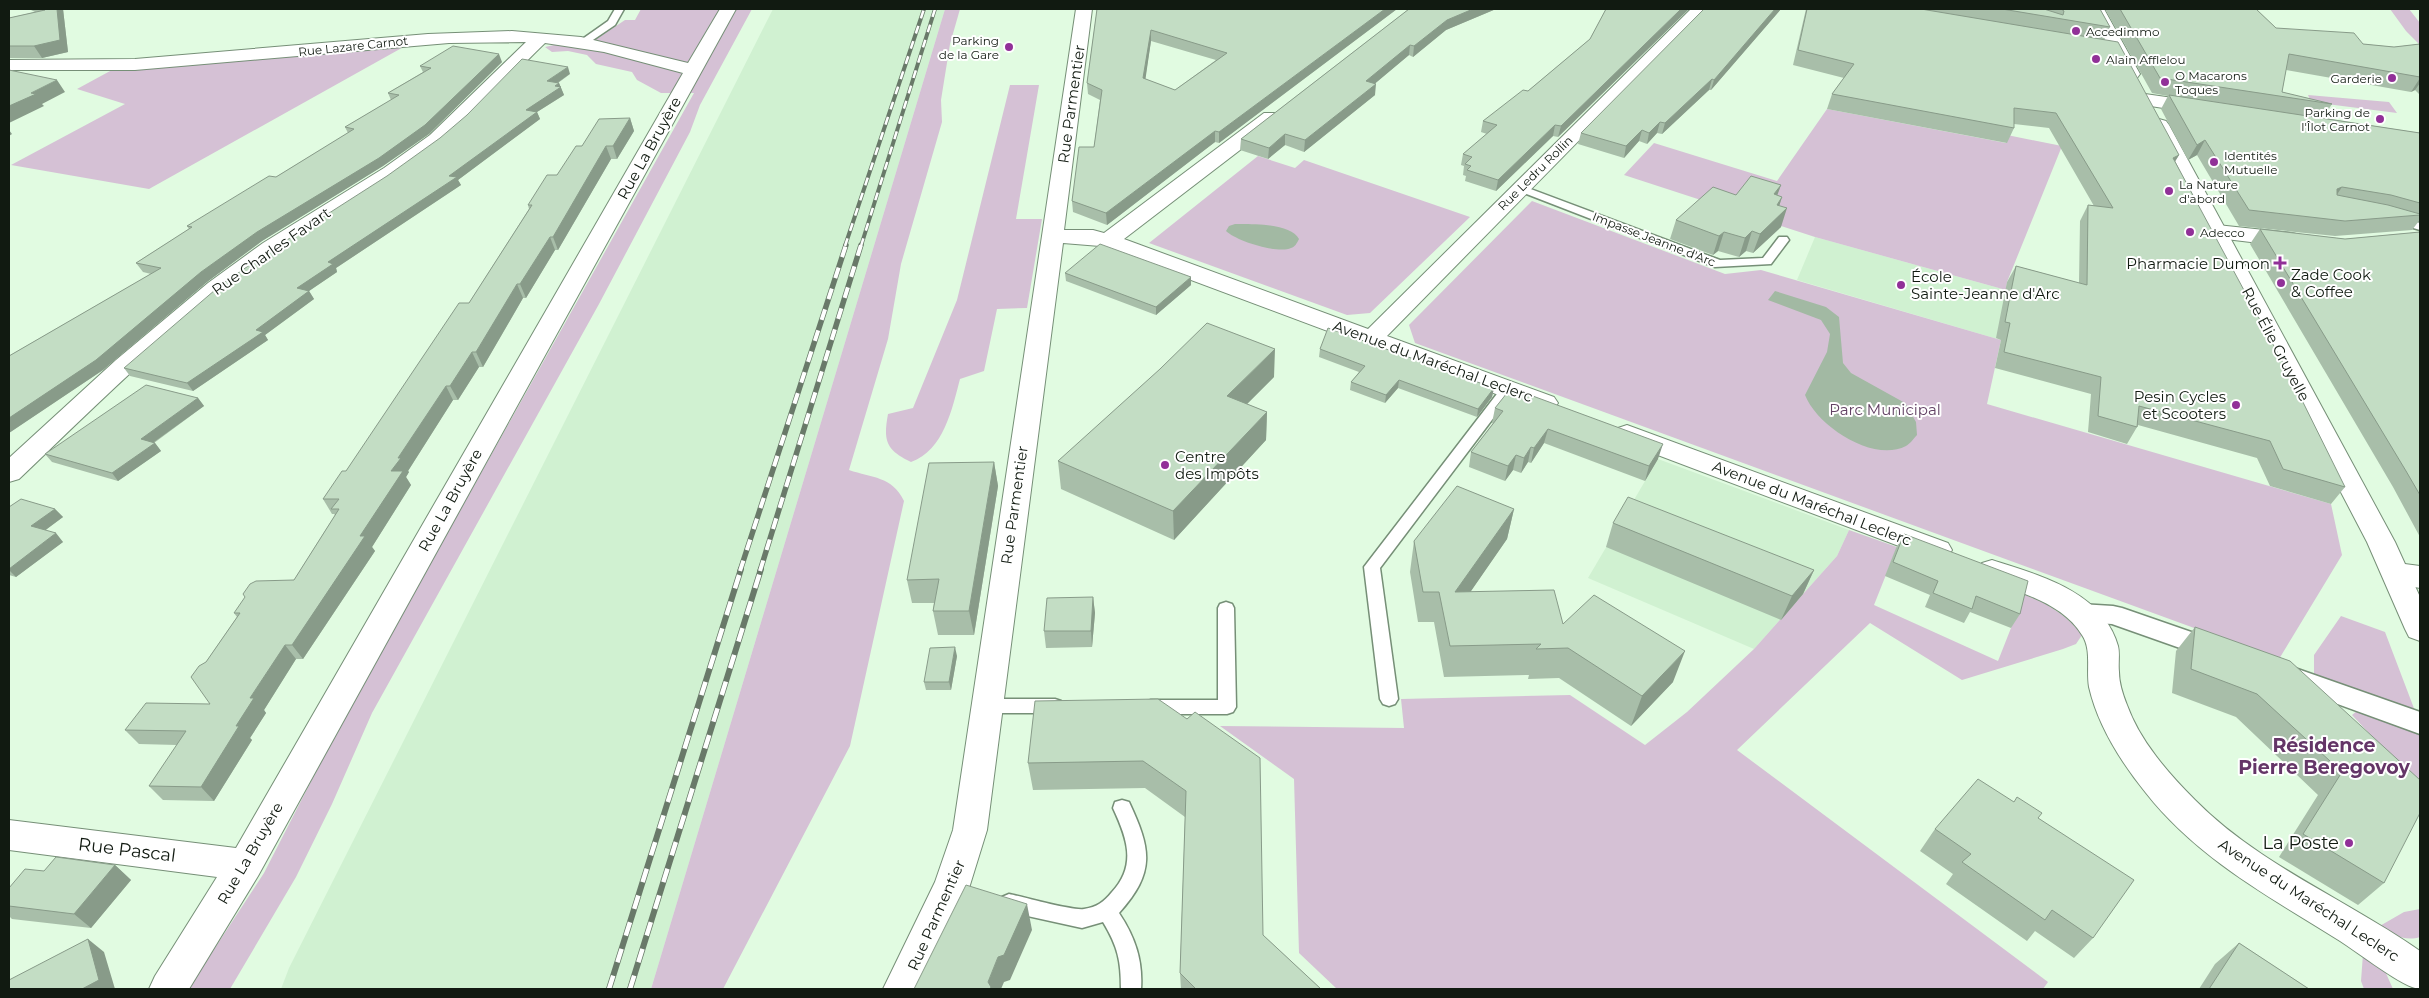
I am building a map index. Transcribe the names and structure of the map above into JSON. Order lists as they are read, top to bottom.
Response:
{
  "streets": {
    "street": [
      "Rue Lazare Carnot",
      "Rue Parmentier",
      "Rue La Bruyère",
      "Rue Ledru Rollin",
      "Rue Charles Favart",
      "Rue Élie Gruyelle",
      "Avenue du Maréchal Leclerc",
      "Rue Pascal"
    ],
    "lane": ["Impasse Jeanne d'Arc"]
  },
  "crossings": [
    ["Rue Lazare Carnot", "Rue La Bruyère"],
    ["Rue Lazare Carnot", "Rue Charles Favart"],
    ["Rue Parmentier", "Avenue du Maréchal Leclerc"],
    ["Rue La Bruyère", "Rue Pascal"],
    ["Rue Ledru Rollin", "Impasse Jeanne d'Arc"],
    ["Rue Ledru Rollin", "Avenue du Maréchal Leclerc"]
  ],
  "districts": ["Résidence Pierre Beregovoy"],
  "parks": ["Parc Municipal"],
  "places": {
    "other": [
      "Accedimmo",
      "Parking de la Gare",
      "Alain Afflelou",
      "Garderie",
      "O Macarons Toques",
      "Parking de l'Îlot Carnot",
      "Identités Mutuelle",
      "La Nature d'abord",
      "Adecco",
      "Zade Cook & Coffee",
      "École Sainte-Jeanne d'Arc",
      "Pesin Cycles et Scooters",
      "Centre des Impôts",
      "La Poste"
    ],
    "health": ["Pharmacie Dumon"]
  }
}
